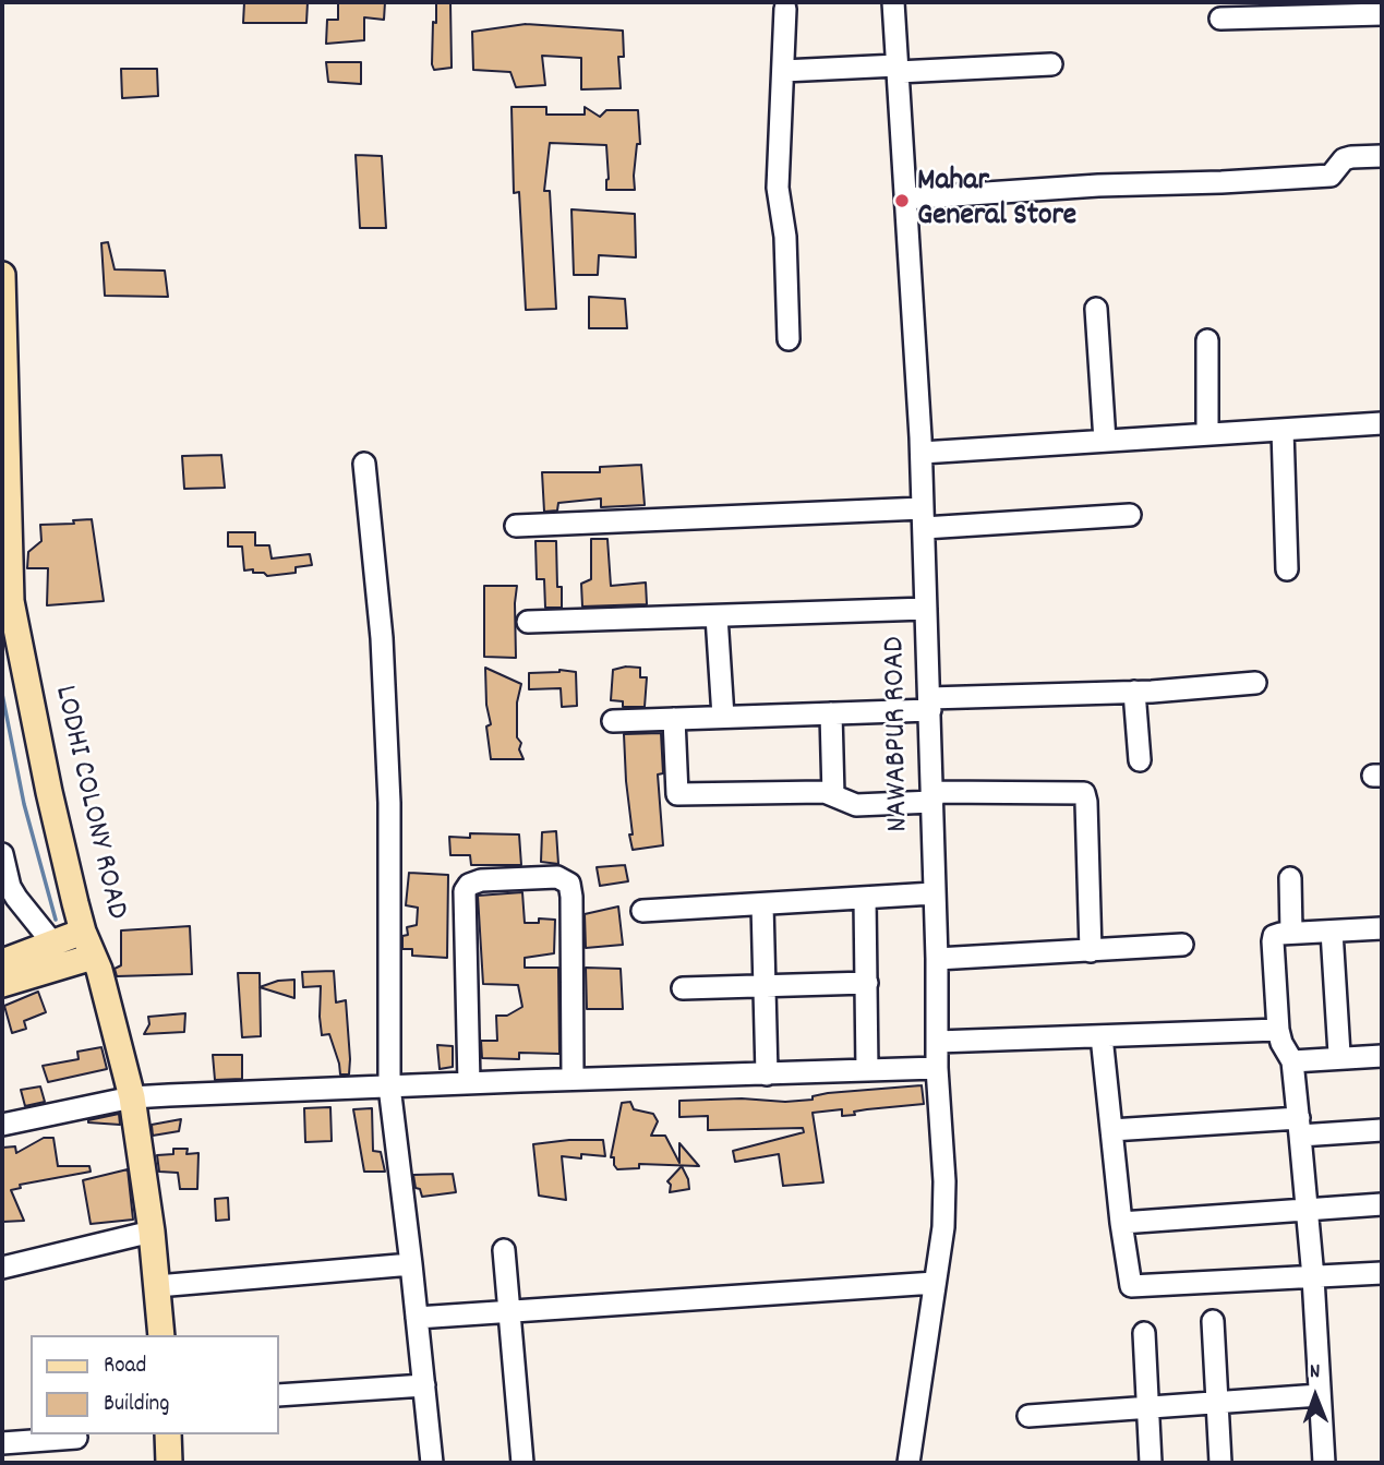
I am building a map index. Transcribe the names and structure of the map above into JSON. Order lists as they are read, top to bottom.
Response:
{
  "streets": {
    "main road": ["LODHI COLONY ROAD"],
    "street": ["NAWABPUR ROAD"]
  },
  "places": ["Mahar General Store"],
  "legend": ["Road", "Building"],
  "north": "top"
}
